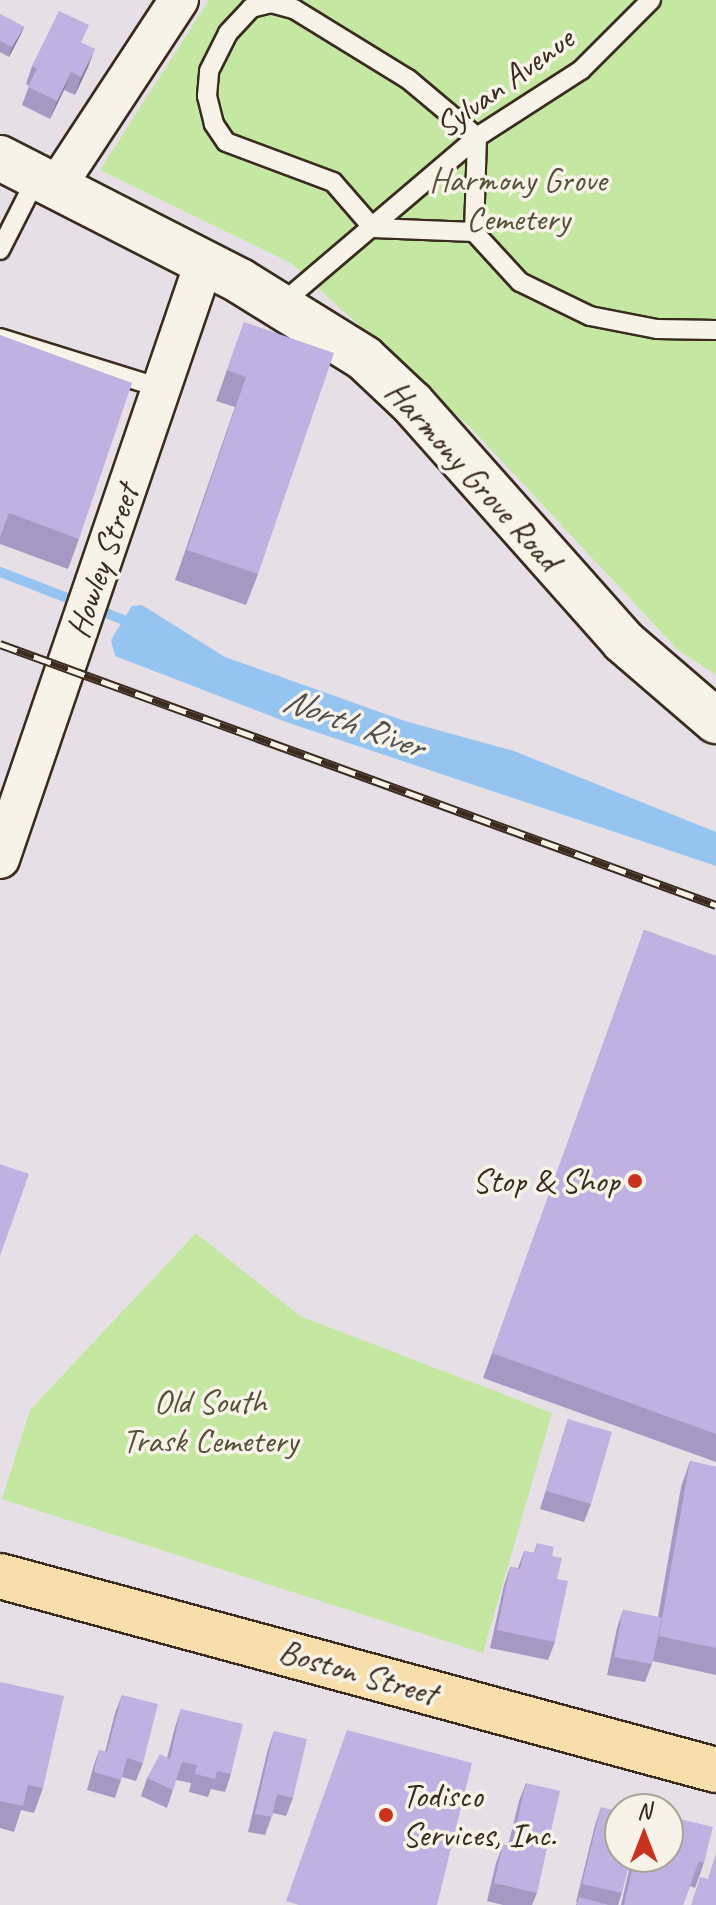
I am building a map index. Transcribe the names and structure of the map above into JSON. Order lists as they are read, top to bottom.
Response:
{
  "streets": {
    "main road": ["Boston Street"],
    "street": ["Harmony Grove Road", "Howley Street"],
    "lane": ["Sylvan Avenue"]
  },
  "crossings": [
    ["Sylvan Avenue", "Harmony Grove Road"],
    ["Harmony Grove Road", "Howley Street"]
  ],
  "water": ["North River"],
  "parks": ["Harmony Grove Cemetery", "Old South Trask Cemetery"],
  "places": ["Stop & Shop", "Todisco Services, Inc."],
  "north": "top"
}
